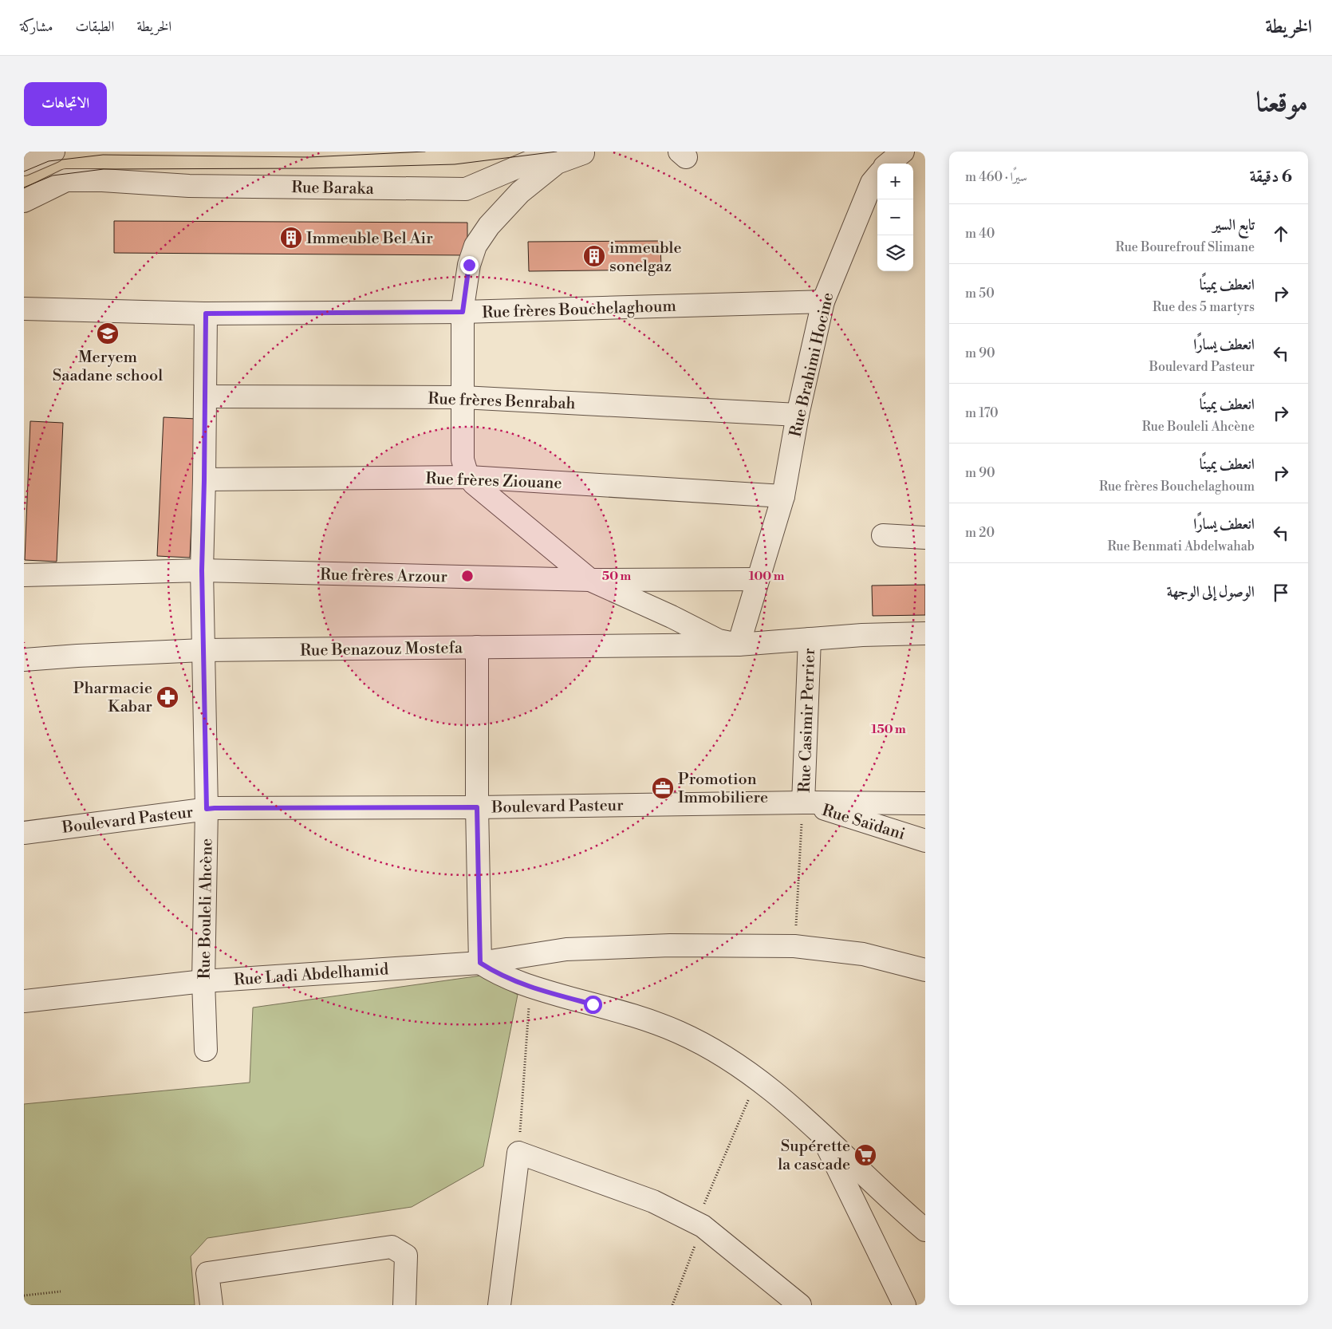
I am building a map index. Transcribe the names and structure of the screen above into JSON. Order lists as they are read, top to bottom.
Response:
{
  "streets": {
    "street": [
      "Rue Baraka",
      "Rue frères Bouchelaghoum",
      "Rue Brahimi Hocine",
      "Rue frères Benrabah",
      "Rue frères Ziouane",
      "Rue frères Arzour",
      "Rue Benazouz Mostefa",
      "Rue Casimir Perrier",
      "Boulevard Pasteur",
      "Rue Saïdani",
      "Rue Bouleli Ahcène",
      "Rue Ladi Abdelhamid"
    ]
  },
  "crossings": [
    ["Rue frères Bouchelaghoum", "Rue Brahimi Hocine"],
    ["Rue frères Bouchelaghoum", "Rue Bouleli Ahcène"],
    ["Rue Brahimi Hocine", "Rue frères Benrabah"],
    ["Rue Brahimi Hocine", "Rue frères Ziouane"],
    ["Rue Brahimi Hocine", "Rue frères Arzour"],
    ["Rue Brahimi Hocine", "Rue Benazouz Mostefa"],
    ["Rue frères Benrabah", "Rue Bouleli Ahcène"],
    ["Rue frères Ziouane", "Rue Bouleli Ahcène"],
    ["Rue frères Arzour", "Rue Bouleli Ahcène"],
    ["Rue Benazouz Mostefa", "Rue Bouleli Ahcène"],
    ["Rue Casimir Perrier", "Boulevard Pasteur"],
    ["Rue Casimir Perrier", "Rue Saïdani"],
    ["Boulevard Pasteur", "Rue Saïdani"],
    ["Boulevard Pasteur", "Rue Bouleli Ahcène"],
    ["Rue Bouleli Ahcène", "Rue Ladi Abdelhamid"]
  ],
  "places": {
    "building": ["Immeuble Bel Air", "immeuble sonelgaz"],
    "school or university": ["Meryem Saadane school"],
    "pharmacy": ["Pharmacie Kabar"],
    "office": ["Promotion Immobiliere"],
    "supermarket": ["Supérette la cascade"]
  },
  "page": {
    "header": "الخريطة",
    "nav": ["الخريطة", "الطبقات", "مشاركة"],
    "title": "موقعنا",
    "buttons": "الاتجاهات",
    "heading": ["6 دقيقة", "سيرًا · 460 m"],
    "map_buttons": ["+", "−"],
    "list": [
      ["تابع السير", "Rue Bourefrouf Slimane", "40 m"],
      ["انعطف يمينًا", "Rue des 5 martyrs", "50 m"],
      ["انعطف يسارًا", "Boulevard Pasteur", "90 m"],
      ["انعطف يمينًا", "Rue Bouleli Ahcène", "170 m"],
      ["انعطف يمينًا", "Rue frères Bouchelaghoum", "90 m"],
      ["انعطف يسارًا", "Rue Benmati Abdelwahab", "20 m"],
      "الوصول إلى الوجهة"
    ]
  },
  "rings": ["50 m", "100 m", "150 m"]
}
